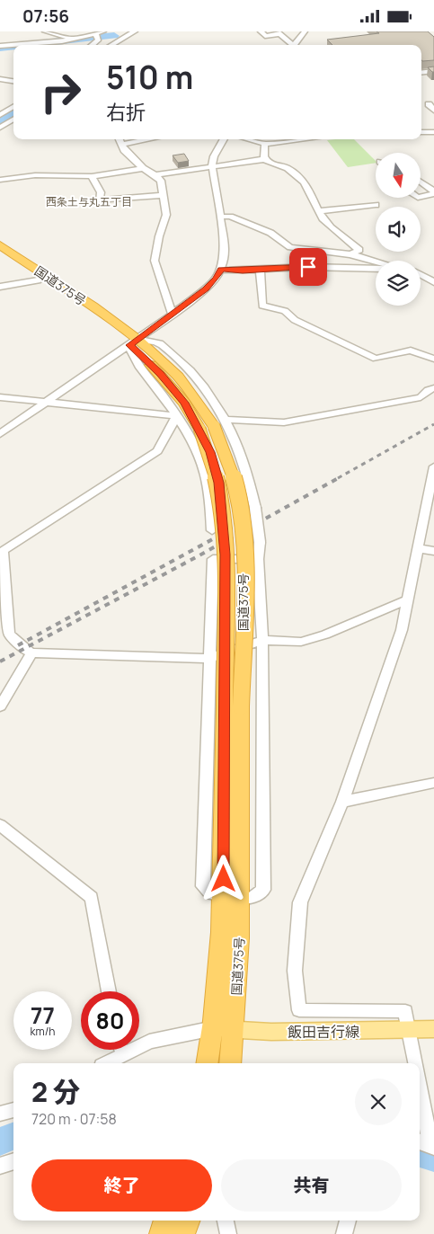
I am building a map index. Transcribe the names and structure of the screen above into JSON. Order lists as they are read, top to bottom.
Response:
{
  "streets": {
    "highway": ["国道375号"],
    "main road": ["飯田吉行線"]
  },
  "crossings": [
    ["国道375号", "飯田吉行線"]
  ],
  "districts": ["西条土与丸五丁目"],
  "north": "bottom",
  "page": {
    "status": "07:56",
    "turn": ["510 m", "右折"],
    "speed": "77 km/h",
    "limit": "80",
    "heading": ["2 分", "720 m · 07:58"],
    "buttons": ["終了", "共有"]
  }
}
